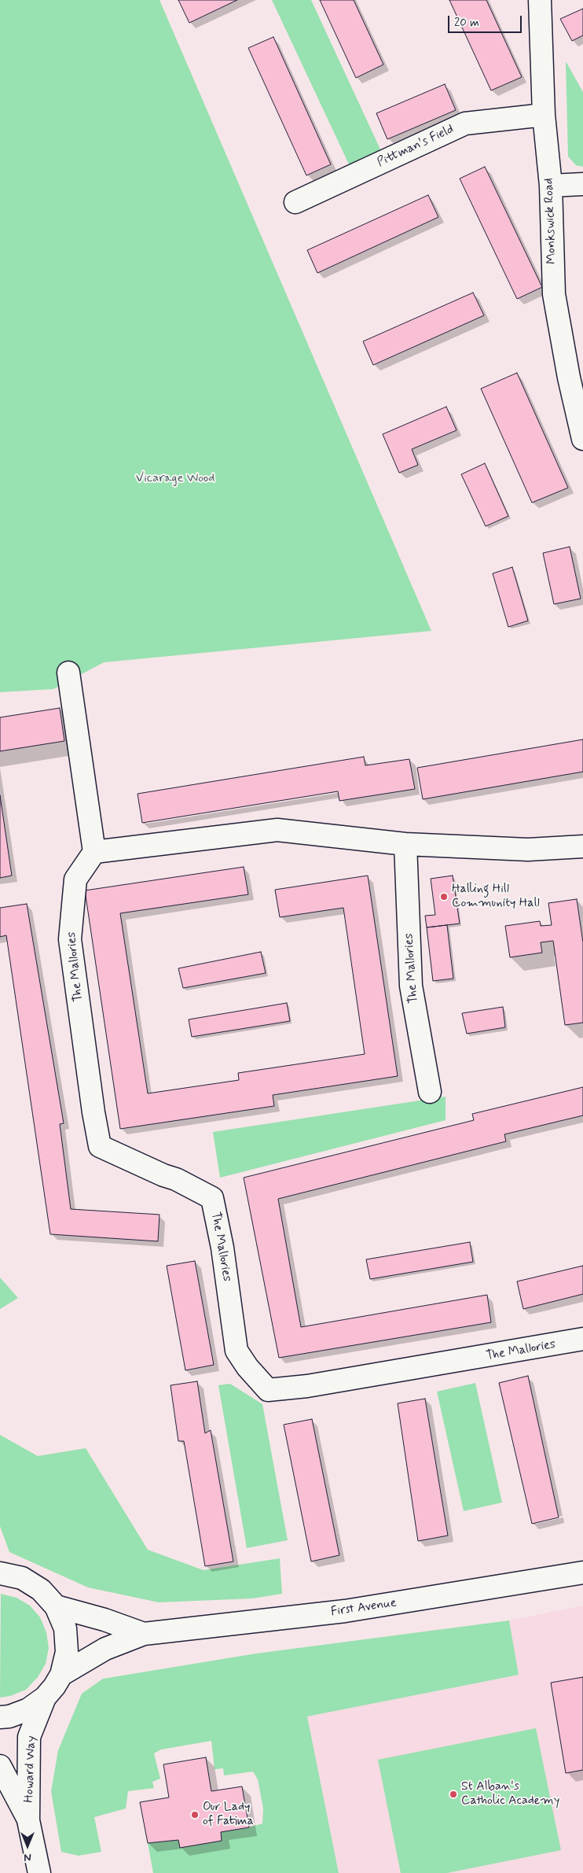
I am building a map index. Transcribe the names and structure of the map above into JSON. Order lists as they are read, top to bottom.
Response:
{
  "streets": {
    "street": [
      "Pittman's Field",
      "Monkswick Road",
      "The Mallories",
      "First Avenue",
      "Howard Way"
    ]
  },
  "crossings": [
    ["Pittman's Field", "Monkswick Road"]
  ],
  "parks": ["Vicarage Wood"],
  "places": ["Halling Hill Community Hall", "St Alban's Catholic Academy", "Our Lady of Fatima"],
  "scale_bar": "20 m",
  "north": "bottom"
}
